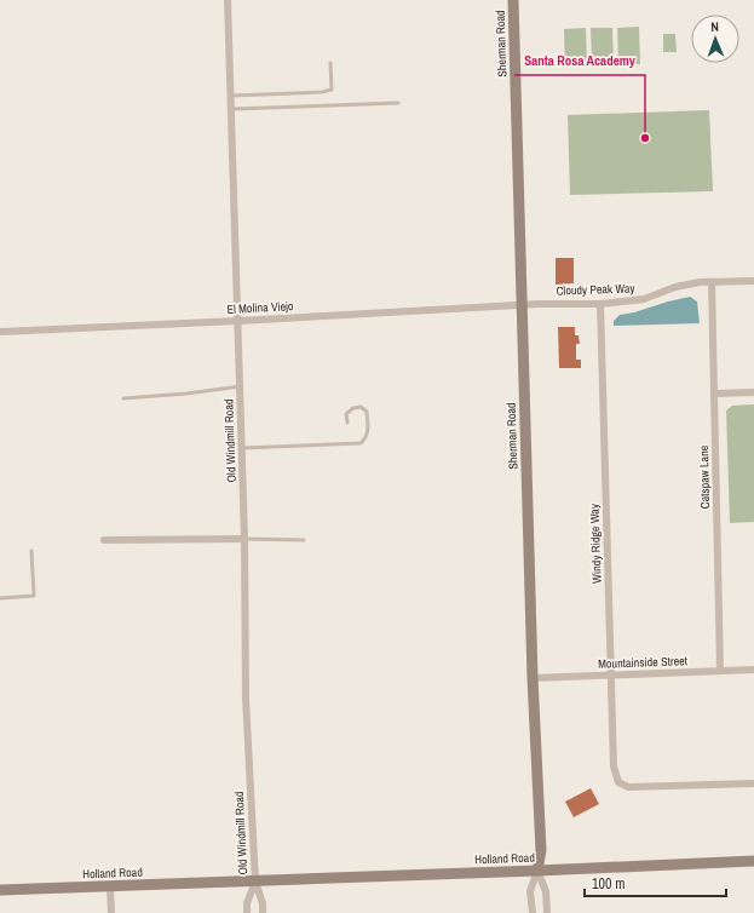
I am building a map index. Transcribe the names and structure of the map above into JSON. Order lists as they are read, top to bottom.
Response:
{
  "streets": {
    "street": [
      "Sherman Road",
      "Cloudy Peak Way",
      "El Molina Viejo",
      "Old Windmill Road",
      "Catspaw Lane",
      "Windy Ridge Way",
      "Mountainside Street",
      "Holland Road"
    ]
  },
  "crossings": [
    ["Sherman Road", "Cloudy Peak Way"],
    ["Sherman Road", "El Molina Viejo"],
    ["Sherman Road", "Mountainside Street"],
    ["Sherman Road", "Holland Road"],
    ["Cloudy Peak Way", "El Molina Viejo"],
    ["Cloudy Peak Way", "Catspaw Lane"],
    ["Cloudy Peak Way", "Windy Ridge Way"],
    ["El Molina Viejo", "Old Windmill Road"],
    ["Old Windmill Road", "Holland Road"],
    ["Catspaw Lane", "Mountainside Street"],
    ["Windy Ridge Way", "Mountainside Street"]
  ],
  "places": ["Santa Rosa Academy"],
  "scale_bar": "100 m",
  "north": "top"
}
